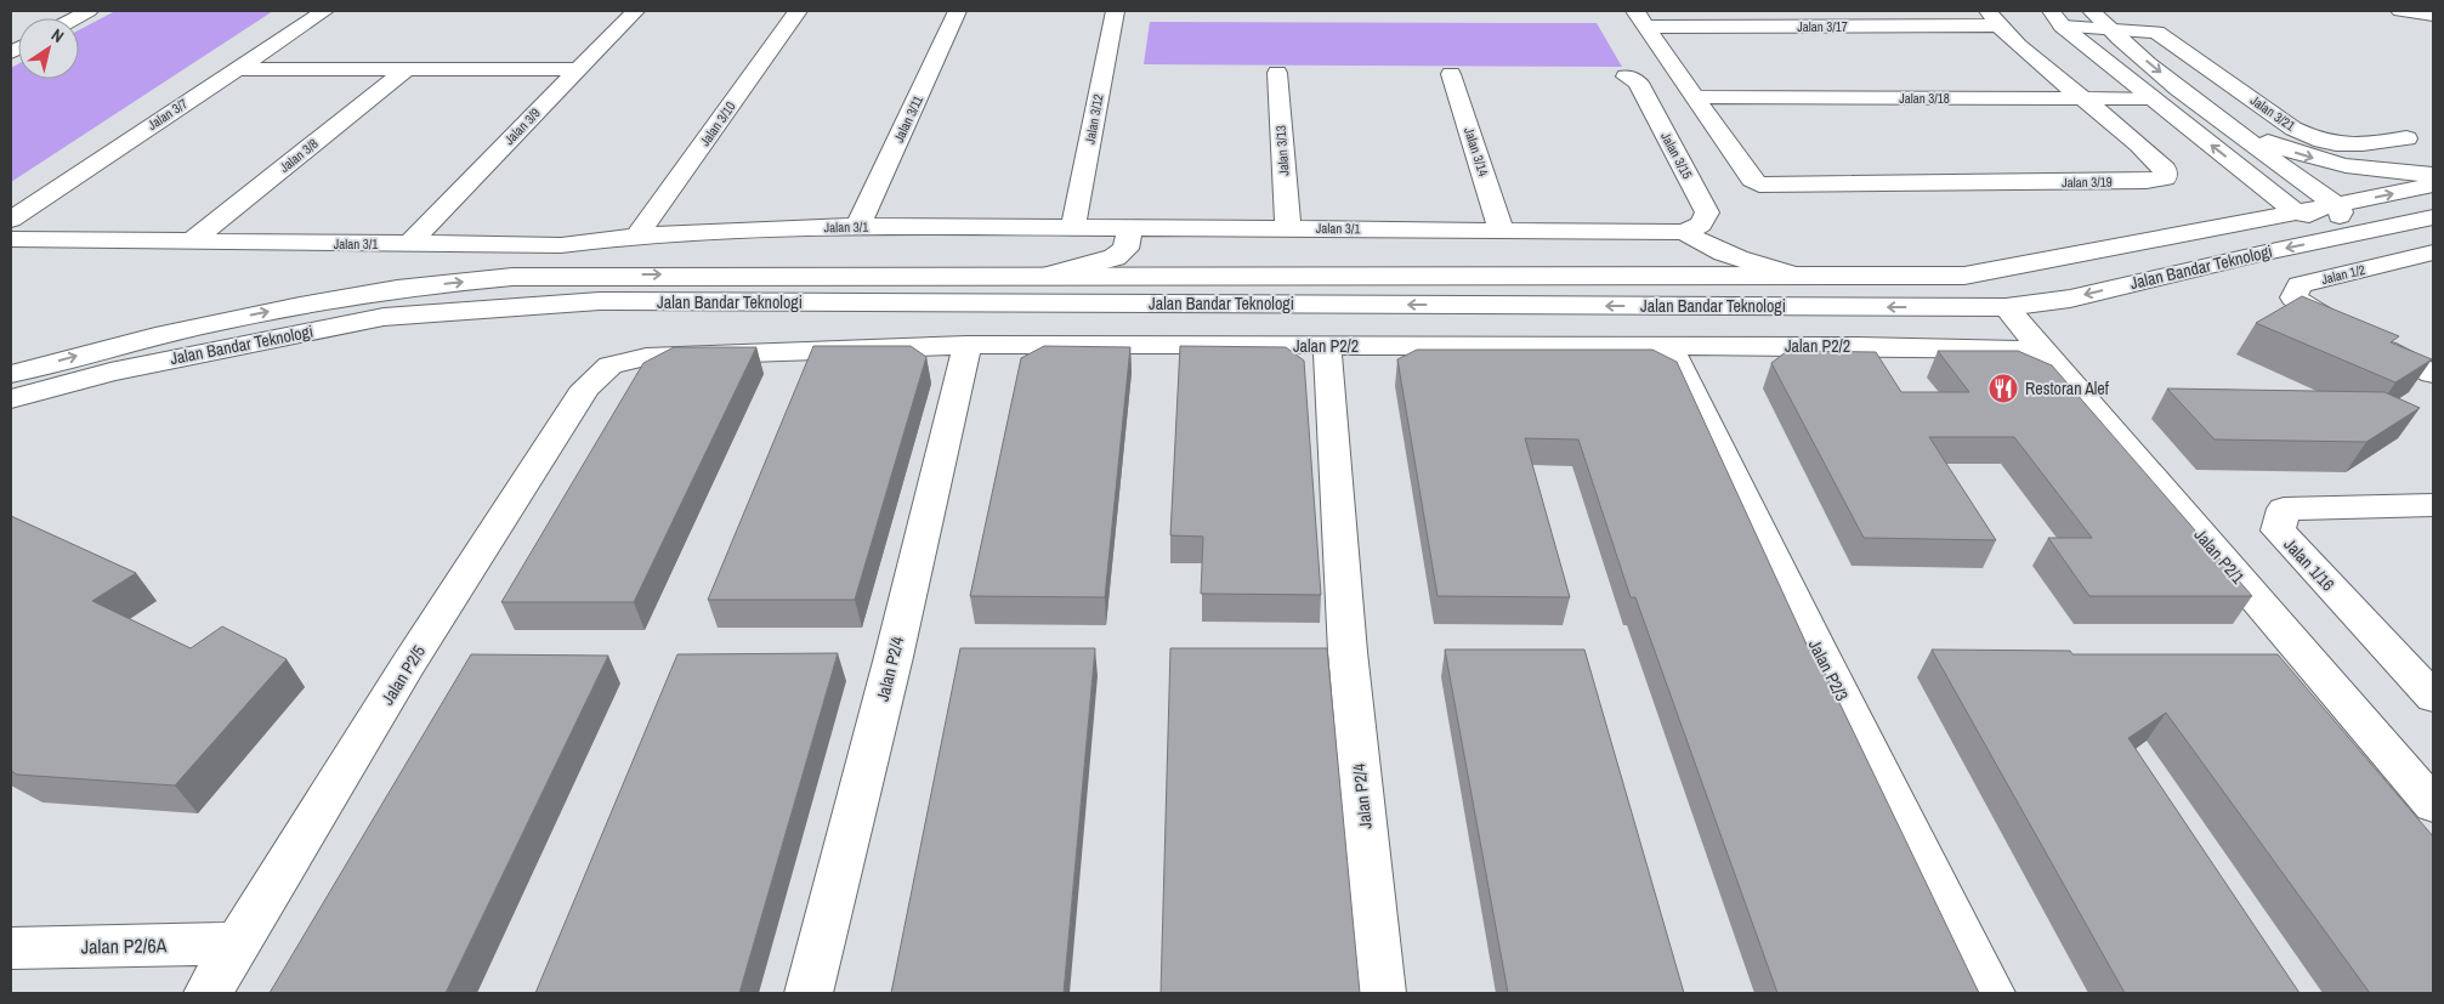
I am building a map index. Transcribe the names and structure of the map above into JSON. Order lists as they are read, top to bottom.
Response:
{
  "streets": {
    "street": [
      "Jalan 3/17",
      "Jalan 3/18",
      "Jalan 3/21",
      "Jalan 3/7",
      "Jalan 3/11",
      "Jalan 3/12",
      "Jalan 3/10",
      "Jalan 3/9",
      "Jalan 3/13",
      "Jalan 3/14",
      "Jalan 3/8",
      "Jalan 3/15",
      "Jalan 3/19",
      "Jalan 3/1",
      "Jalan Bandar Teknologi",
      "Jalan 1/2",
      "Jalan P2/2",
      "Jalan P2/1",
      "Jalan 1/16",
      "Jalan P2/4",
      "Jalan P2/3",
      "Jalan P2/5",
      "Jalan P2/6A"
    ]
  },
  "crossings": [
    ["Jalan 3/17", "Jalan 3/19"],
    ["Jalan 3/18", "Jalan 3/19"],
    ["Jalan 3/11", "Jalan 3/1"],
    ["Jalan 3/12", "Jalan 3/1"],
    ["Jalan 3/10", "Jalan 3/1"],
    ["Jalan 3/9", "Jalan 3/1"],
    ["Jalan 3/13", "Jalan 3/1"],
    ["Jalan 3/14", "Jalan 3/1"],
    ["Jalan 3/8", "Jalan 3/1"],
    ["Jalan 3/15", "Jalan 3/1"],
    ["Jalan Bandar Teknologi", "Jalan P2/1"],
    ["Jalan P2/2", "Jalan P2/1"],
    ["Jalan P2/2", "Jalan P2/4"],
    ["Jalan P2/2", "Jalan P2/3"],
    ["Jalan P2/2", "Jalan P2/5"],
    ["Jalan P2/5", "Jalan P2/6A"]
  ],
  "places": {
    "restaurant": ["Restoran Alef"]
  },
  "north": "top right"
}
